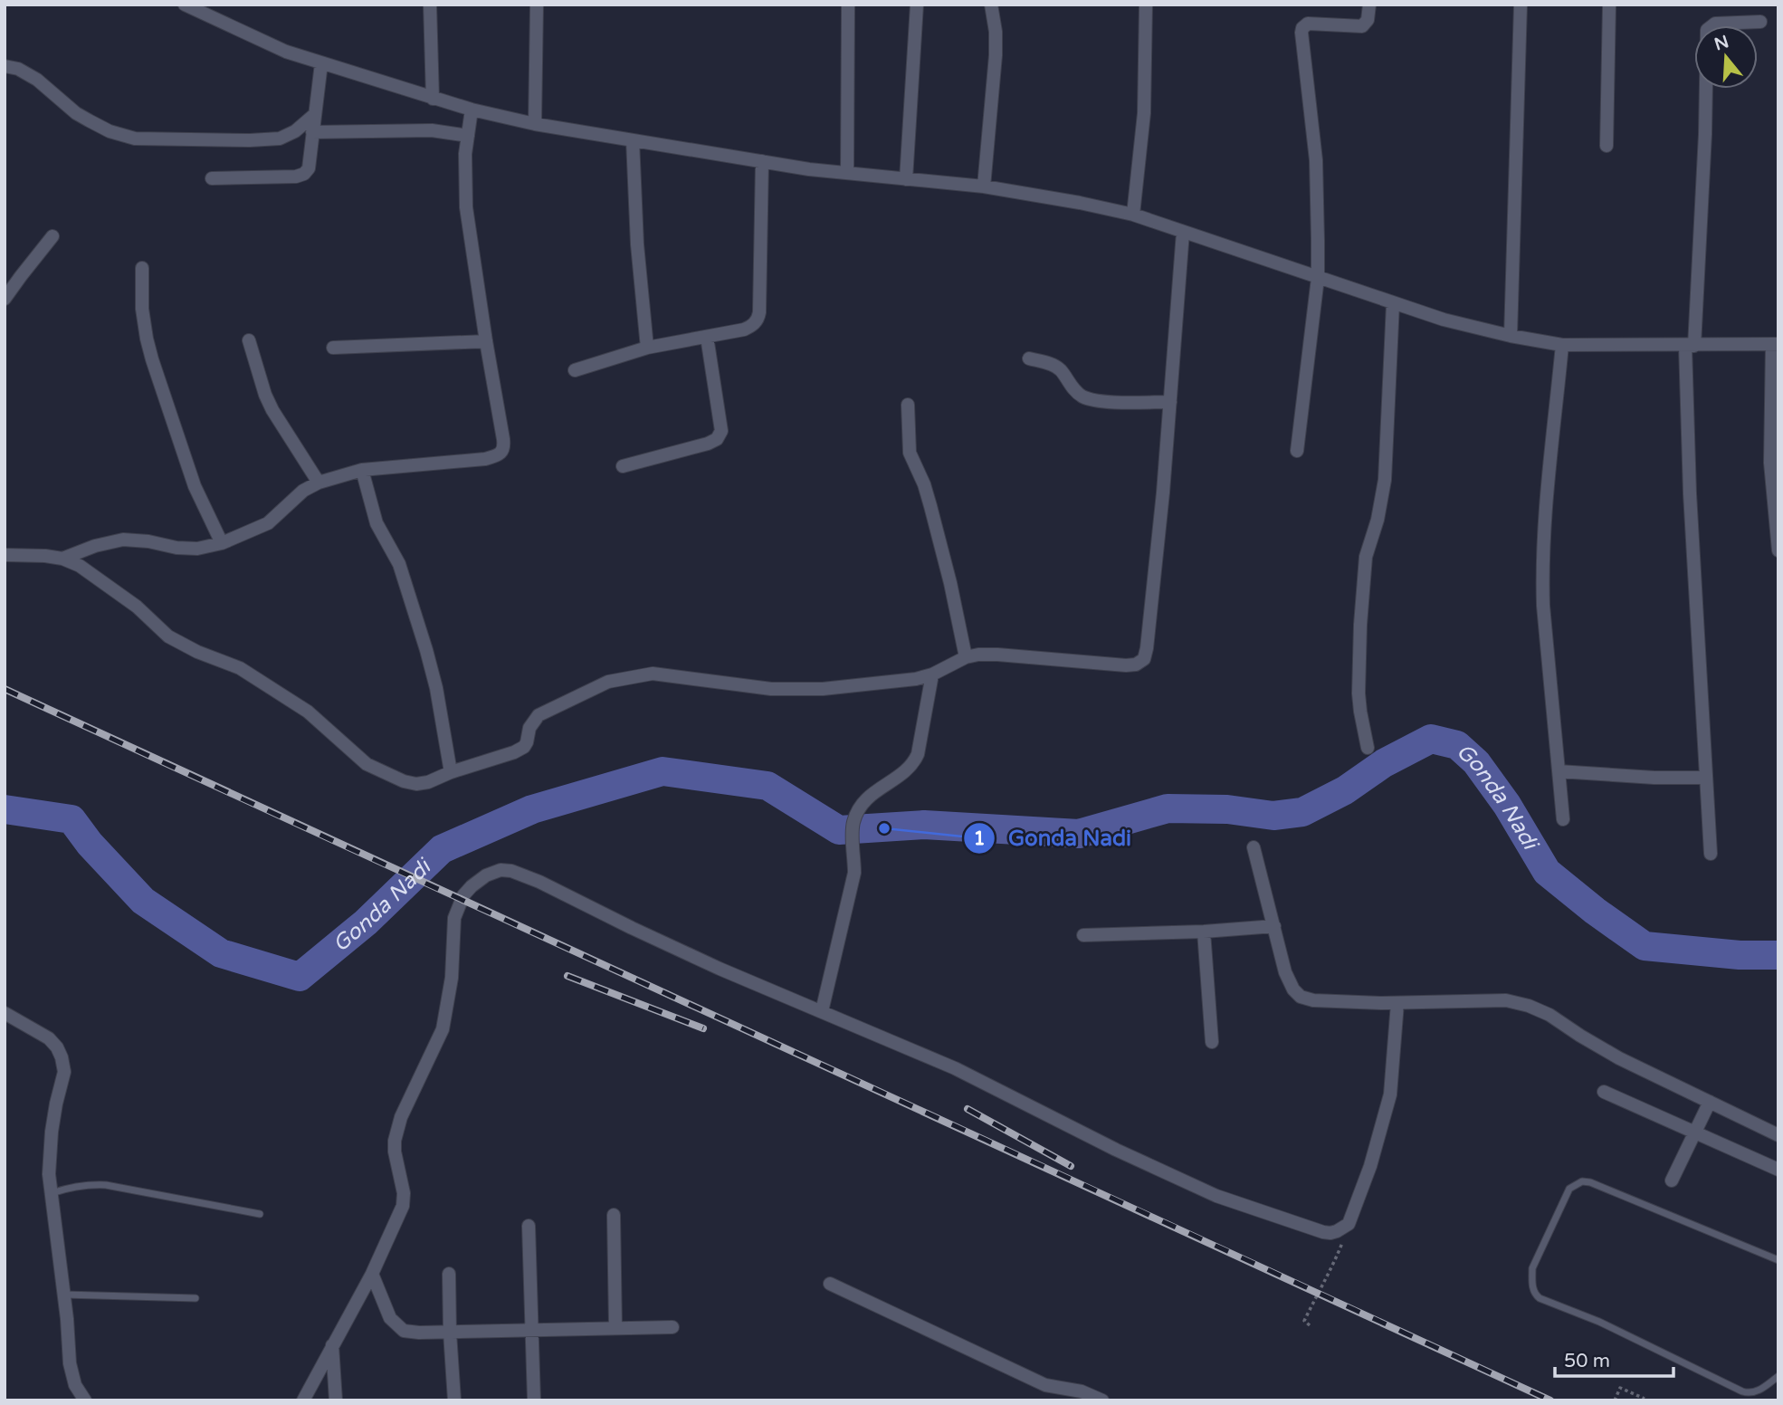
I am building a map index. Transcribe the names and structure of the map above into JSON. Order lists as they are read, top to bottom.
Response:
{
  "water": ["Gonda Nadi"],
  "places": ["Gonda Nadi"],
  "scale_bar": "50 m",
  "north": "top"
}
